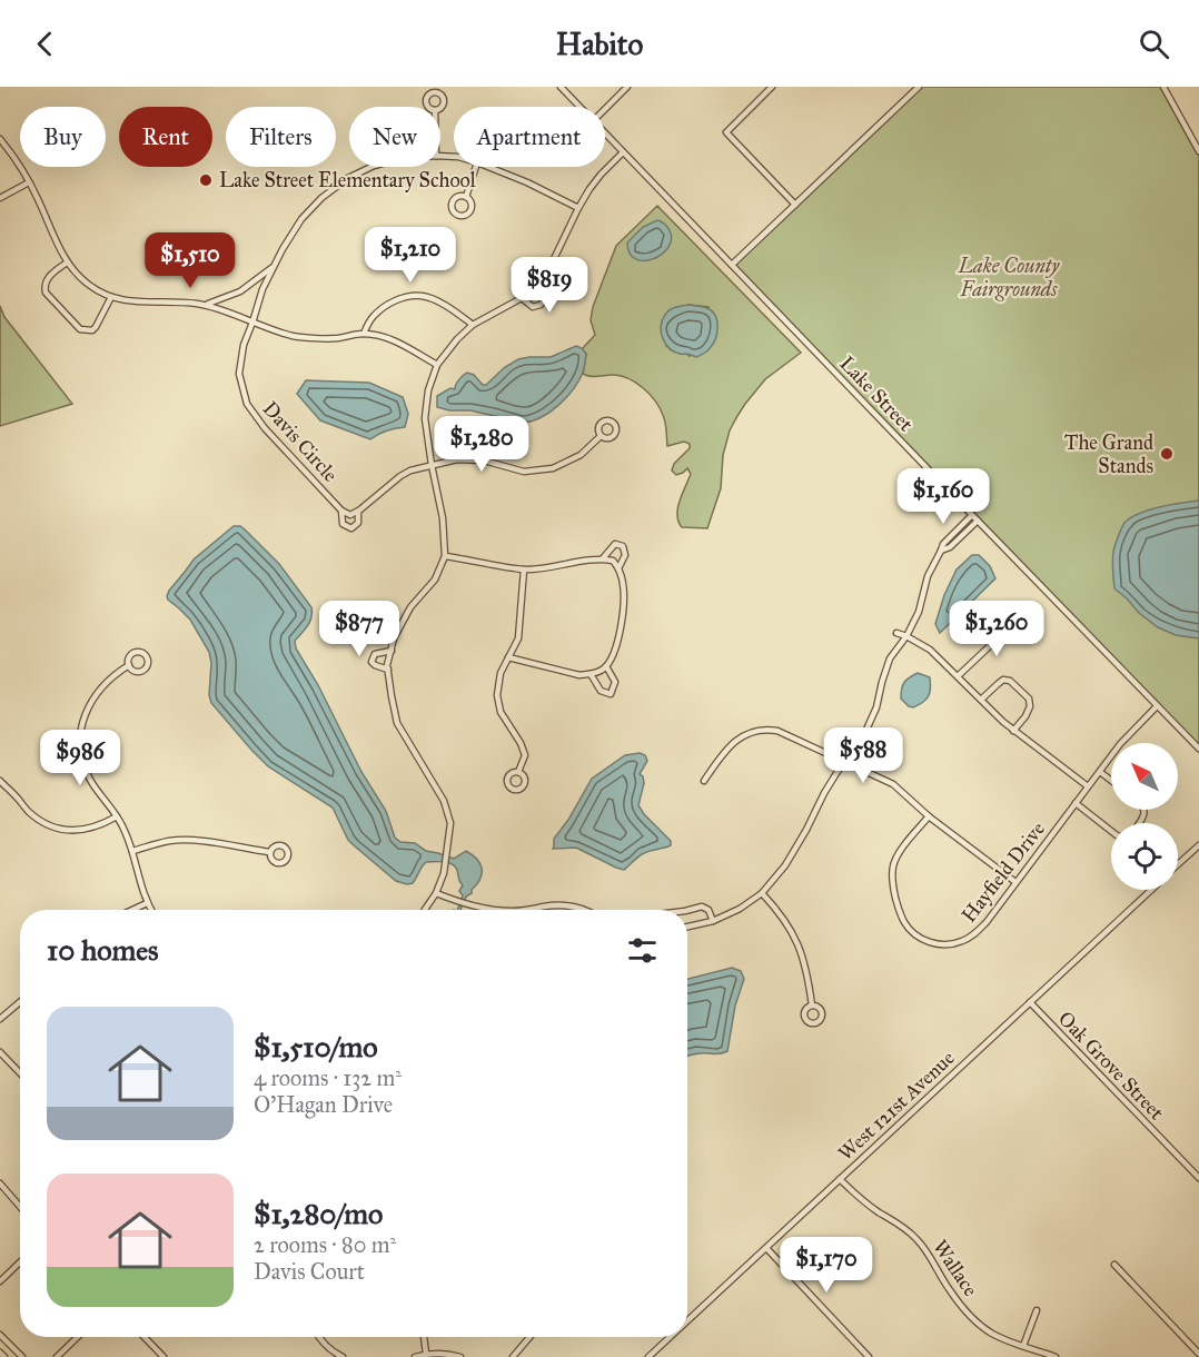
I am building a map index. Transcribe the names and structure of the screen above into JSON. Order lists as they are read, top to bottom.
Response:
{
  "streets": {
    "street": [
      "Lake Street",
      "Davis Circle",
      "Hayfield Drive",
      "Oak Grove Street",
      "West 121st Avenue",
      "Wallace"
    ]
  },
  "crossings": [
    ["Lake Street", "Hayfield Drive"],
    ["Oak Grove Street", "West 121st Avenue"],
    ["West 121st Avenue", "Wallace"]
  ],
  "parks": ["Lake County Fairgrounds"],
  "places": ["Lake Street Elementary School", "The Grand Stands"],
  "north": "top left",
  "page": {
    "header": "Habito",
    "chip": [
      "Buy",
      "Rent",
      "Filters",
      "New",
      "Apartment"
    ],
    "price": [
      "$1,210",
      "$1,510",
      "$819",
      "$1,280",
      "$1,160",
      "$877",
      "$1,260",
      "$588",
      "$986",
      "$1,170"
    ],
    "heading": "10 homes",
    "list": [
      {
        "name": "$1,510/mo",
        "note": "4 rooms · 132 m² · O'Hagan Drive"
      },
      {
        "name": "$1,280/mo",
        "note": "2 rooms · 80 m² · Davis Court"
      }
    ]
  }
}
